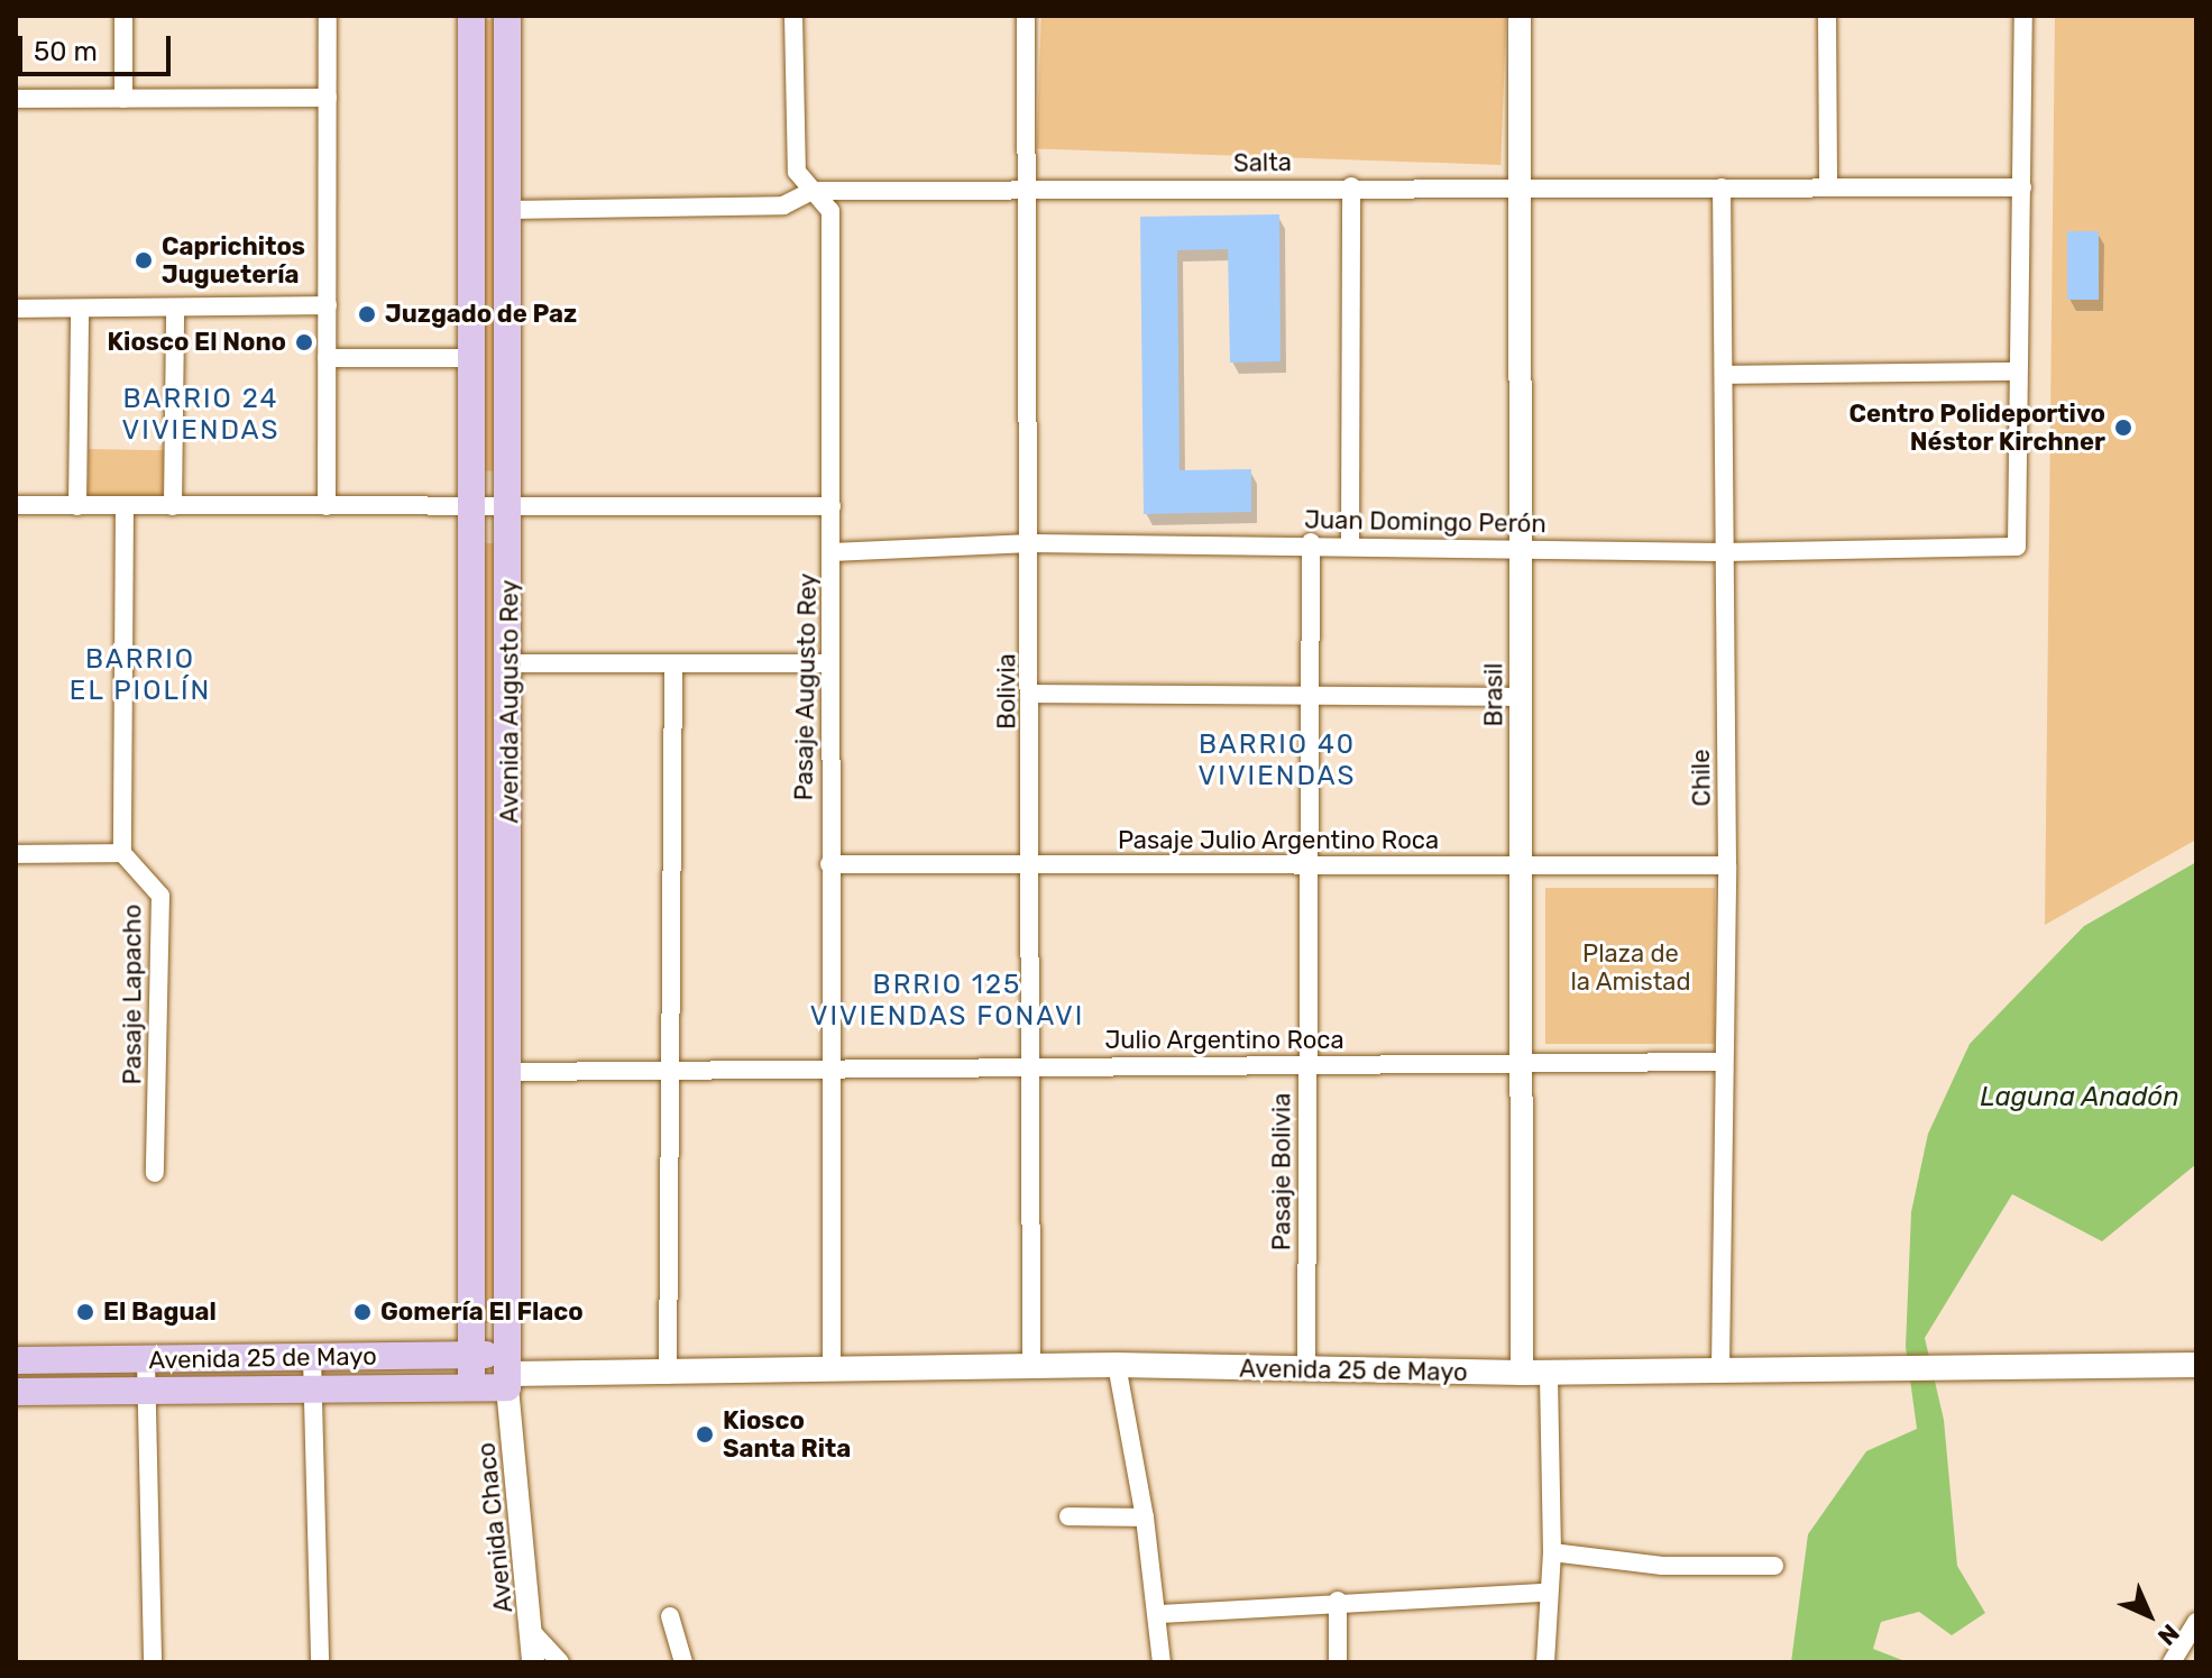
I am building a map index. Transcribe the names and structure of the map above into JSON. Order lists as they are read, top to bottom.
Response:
{
  "streets": {
    "main road": ["Avenida Augusto Rey", "Avenida 25 de Mayo"],
    "street": [
      "Salta",
      "Juan Domingo Perón",
      "Pasaje Augusto Rey",
      "Bolivia",
      "Brasil",
      "Chile",
      "Pasaje Julio Argentino Roca",
      "Pasaje Lapacho",
      "Julio Argentino Roca",
      "Pasaje Bolivia",
      "Avenida Chaco"
    ]
  },
  "crossings": [
    ["Salta", "Pasaje Augusto Rey"],
    ["Salta", "Bolivia"],
    ["Salta", "Brasil"],
    ["Salta", "Avenida Augusto Rey"],
    ["Salta", "Chile"],
    ["Juan Domingo Perón", "Pasaje Augusto Rey"],
    ["Juan Domingo Perón", "Bolivia"],
    ["Juan Domingo Perón", "Brasil"],
    ["Juan Domingo Perón", "Chile"],
    ["Juan Domingo Perón", "Pasaje Bolivia"],
    ["Pasaje Augusto Rey", "Pasaje Julio Argentino Roca"],
    ["Pasaje Augusto Rey", "Julio Argentino Roca"],
    ["Pasaje Augusto Rey", "Avenida 25 de Mayo"],
    ["Bolivia", "Pasaje Julio Argentino Roca"],
    ["Bolivia", "Julio Argentino Roca"],
    ["Bolivia", "Avenida 25 de Mayo"],
    ["Brasil", "Pasaje Julio Argentino Roca"],
    ["Brasil", "Julio Argentino Roca"],
    ["Brasil", "Avenida 25 de Mayo"],
    ["Avenida Augusto Rey", "Julio Argentino Roca"],
    ["Avenida Augusto Rey", "Avenida 25 de Mayo"],
    ["Avenida Augusto Rey", "Avenida Chaco"],
    ["Chile", "Pasaje Julio Argentino Roca"],
    ["Chile", "Julio Argentino Roca"],
    ["Chile", "Avenida 25 de Mayo"],
    ["Pasaje Julio Argentino Roca", "Pasaje Bolivia"],
    ["Julio Argentino Roca", "Pasaje Bolivia"],
    ["Pasaje Bolivia", "Avenida 25 de Mayo"],
    ["Avenida 25 de Mayo", "Avenida Chaco"]
  ],
  "districts": [
    "BARRIO 24 VIVIENDAS",
    "BARRIO EL PIOLÍN",
    "BARRIO 40 VIVIENDAS",
    "BRRIO 125 VIVIENDAS FONAVI"
  ],
  "water": ["Laguna Anadón"],
  "parks": ["Plaza de la Amistad"],
  "places": [
    "Caprichitos Juguetería",
    "Juzgado de Paz",
    "Kiosco El Nono",
    "Centro Polideportivo Néstor Kirchner",
    "El Bagual",
    "Gomería El Flaco",
    "Kiosco Santa Rita"
  ],
  "scale_bar": "50 m",
  "north": "bottom right"
}
